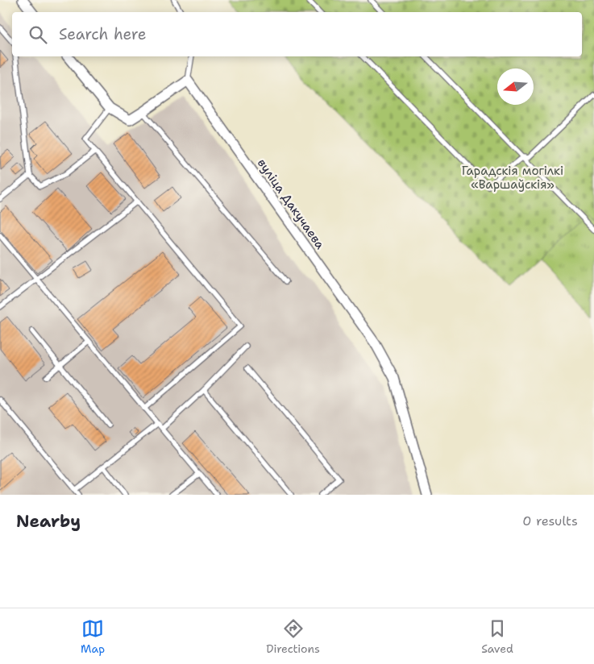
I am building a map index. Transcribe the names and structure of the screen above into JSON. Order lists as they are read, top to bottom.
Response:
{
  "streets": {
    "street": ["вуліца Дакучаева"]
  },
  "parks": ["Гарадскія могілкі «Варшаўскія»"],
  "north": "left",
  "page": {
    "search": "Search here",
    "heading": ["Nearby", "0 results"],
    "nav": ["Map", "Directions", "Saved"]
  }
}
